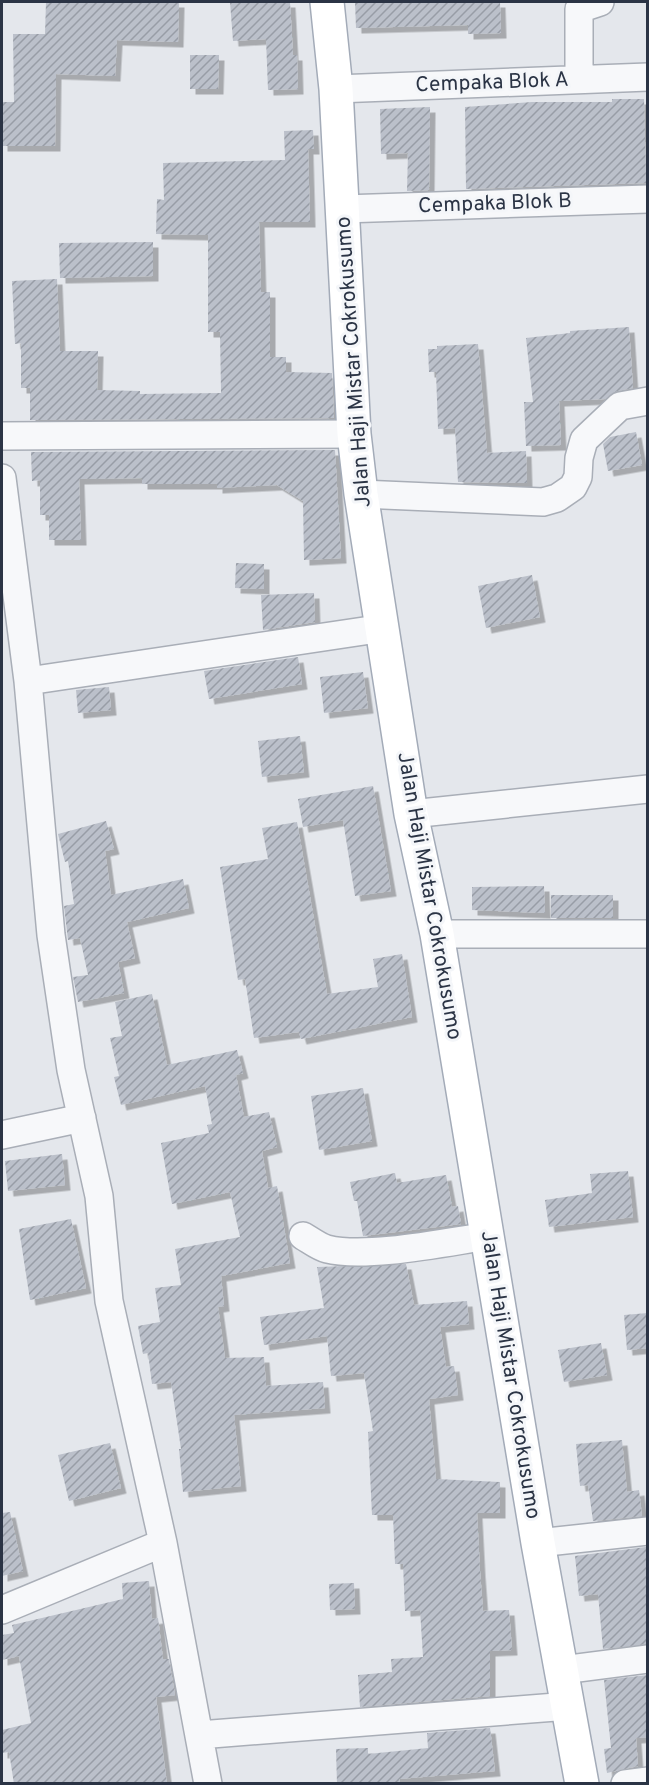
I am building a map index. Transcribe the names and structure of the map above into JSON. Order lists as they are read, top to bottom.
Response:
{
  "streets": {
    "main road": ["Jalan Haji Mistar Cokrokusumo"],
    "street": ["Cempaka Blok A", "Cempaka Blok B"]
  },
  "crossings": [
    ["Cempaka Blok A", "Jalan Haji Mistar Cokrokusumo"],
    ["Cempaka Blok B", "Jalan Haji Mistar Cokrokusumo"]
  ]
}
